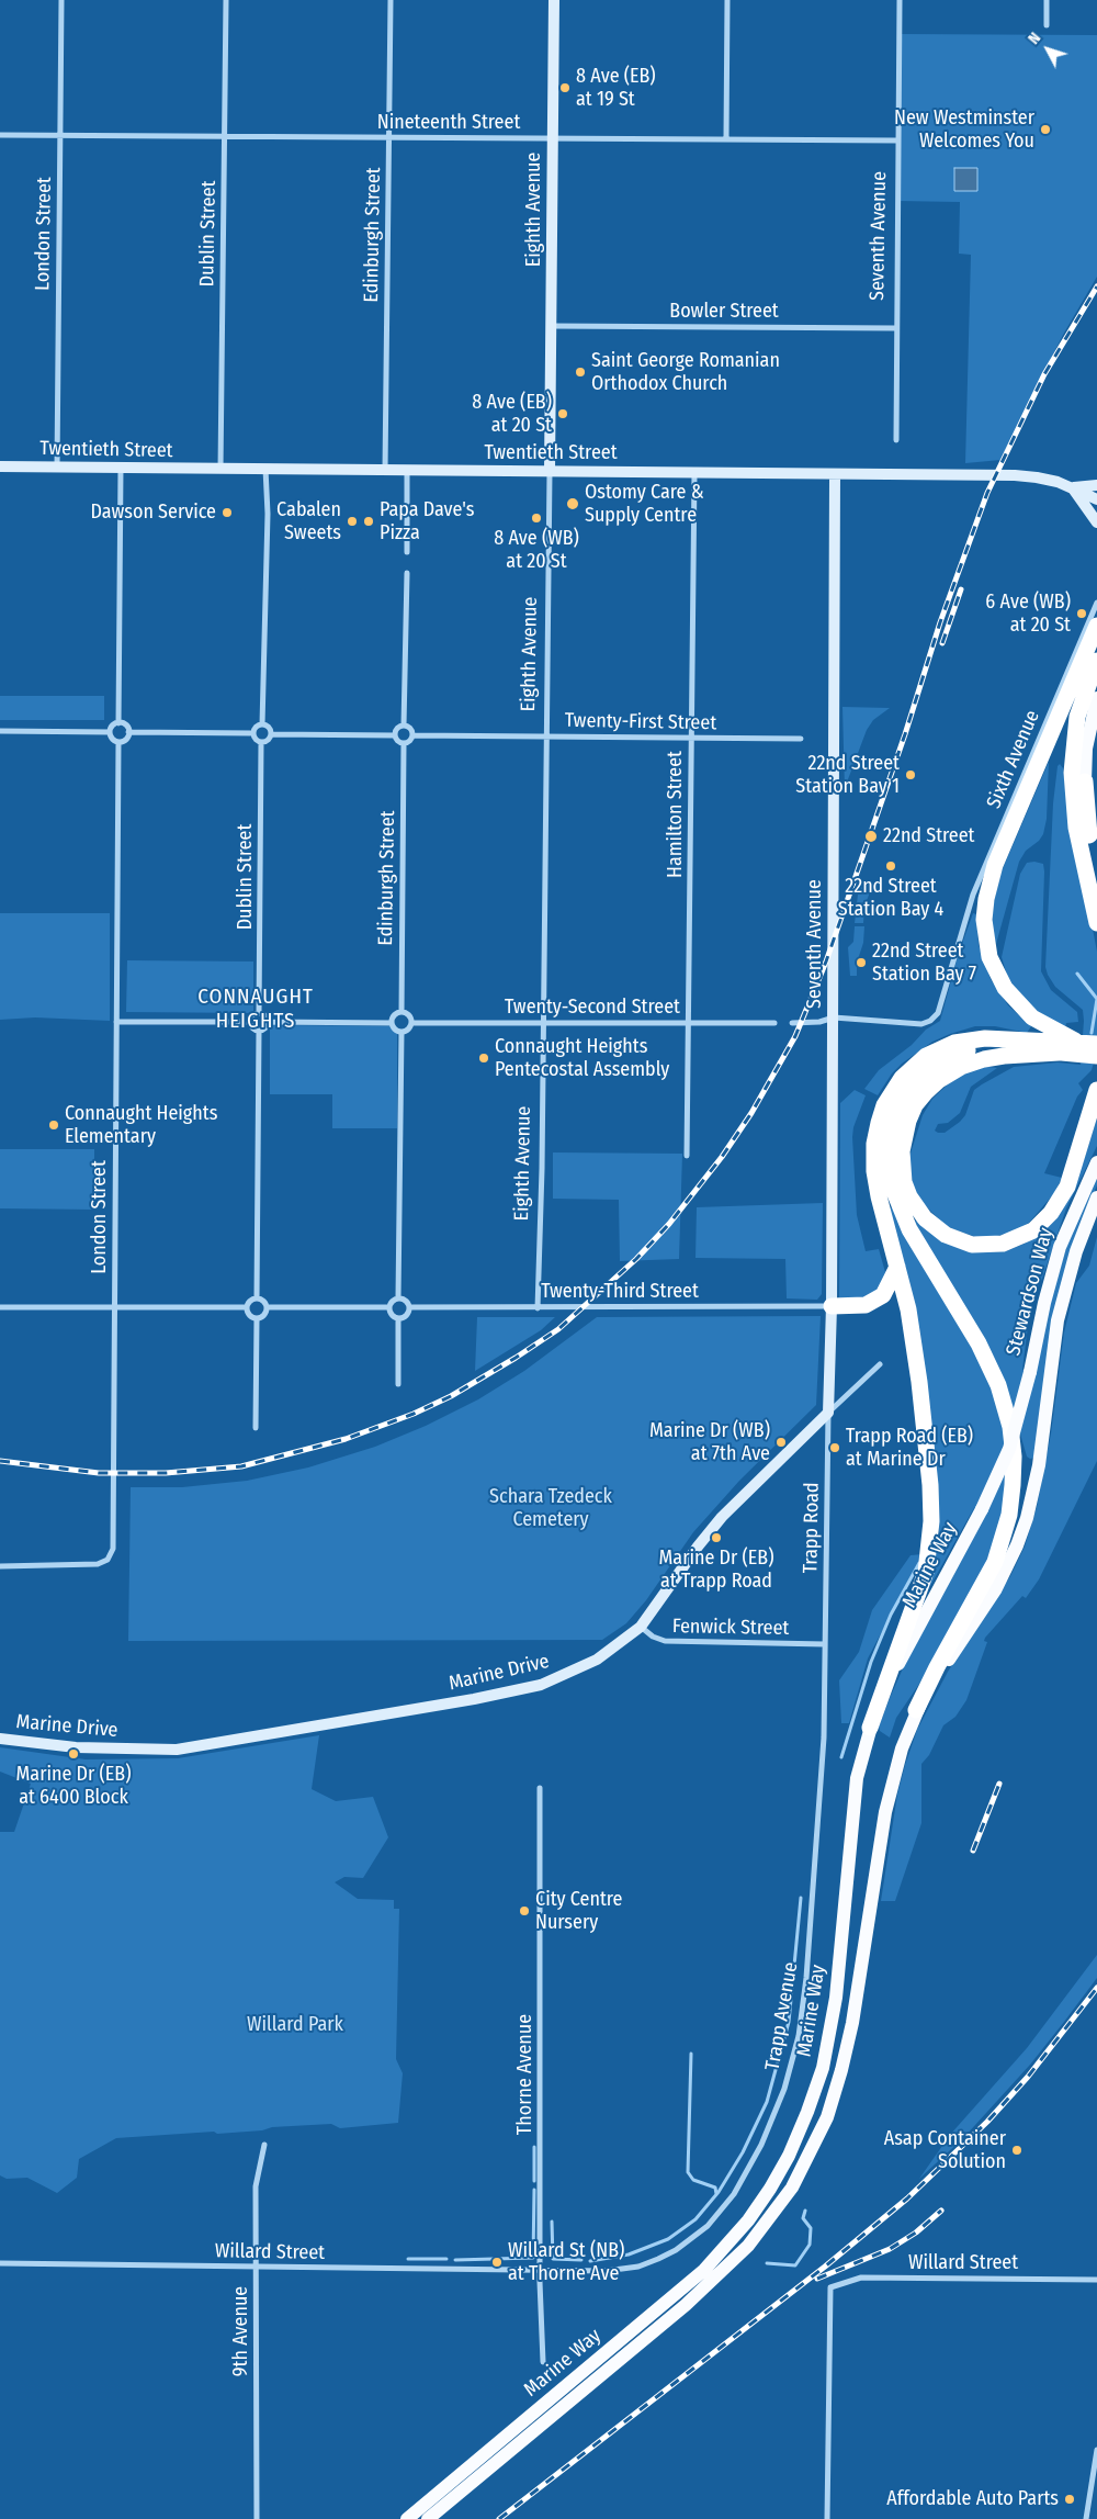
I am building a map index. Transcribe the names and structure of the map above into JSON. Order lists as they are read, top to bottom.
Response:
{
  "streets": {
    "main road": ["Stewardson Way", "Marine Way"],
    "street": [
      "Nineteenth Street",
      "Eighth Avenue",
      "London Street",
      "Dublin Street",
      "Edinburgh Street",
      "Seventh Avenue",
      "Bowler Street",
      "Twentieth Street",
      "Twenty-First Street",
      "Sixth Avenue",
      "Hamilton Street",
      "Twenty-Second Street",
      "Twenty-Third Street",
      "Trapp Road",
      "Fenwick Street",
      "Marine Drive",
      "Trapp Avenue",
      "Thorne Avenue",
      "Willard Street",
      "9th Avenue"
    ]
  },
  "crossings": [
    ["Nineteenth Street", "Eighth Avenue"],
    ["Nineteenth Street", "London Street"],
    ["Nineteenth Street", "Dublin Street"],
    ["Nineteenth Street", "Edinburgh Street"],
    ["Nineteenth Street", "Seventh Avenue"],
    ["Eighth Avenue", "Bowler Street"],
    ["Eighth Avenue", "Twentieth Street"],
    ["Eighth Avenue", "Twenty-First Street"],
    ["Eighth Avenue", "Twenty-Second Street"],
    ["Eighth Avenue", "Twenty-Third Street"],
    ["London Street", "Twentieth Street"],
    ["Dublin Street", "Twentieth Street"],
    ["Edinburgh Street", "Twentieth Street"],
    ["Edinburgh Street", "Twenty-First Street"],
    ["Edinburgh Street", "Twenty-Second Street"],
    ["Seventh Avenue", "Bowler Street"],
    ["Seventh Avenue", "Twentieth Street"],
    ["Seventh Avenue", "Sixth Avenue"],
    ["Seventh Avenue", "Twenty-Third Street"],
    ["Seventh Avenue", "Trapp Road"],
    ["Seventh Avenue", "Marine Drive"],
    ["Twentieth Street", "Hamilton Street"],
    ["Twenty-First Street", "Hamilton Street"],
    ["Hamilton Street", "Twenty-Second Street"],
    ["Stewardson Way", "Marine Way"],
    ["Trapp Road", "Fenwick Street"],
    ["Trapp Road", "Marine Drive"],
    ["Trapp Road", "Trapp Avenue"],
    ["Fenwick Street", "Marine Drive"],
    ["Fenwick Street", "Trapp Avenue"],
    ["Trapp Avenue", "Thorne Avenue"],
    ["Trapp Avenue", "Willard Street"],
    ["Thorne Avenue", "Willard Street"],
    ["Willard Street", "9th Avenue"]
  ],
  "districts": ["CONNAUGHT HEIGHTS"],
  "parks": ["Schara Tzedeck Cemetery", "Willard Park"],
  "places": [
    "8 Ave (EB) at 19 St",
    "New Westminster Welcomes You",
    "Saint George Romanian Orthodox Church",
    "8 Ave (EB) at 20 St",
    "Ostomy Care & Supply Centre",
    "Dawson Service",
    "8 Ave (WB) at 20 St",
    "Cabalen Sweets",
    "Papa Dave's Pizza",
    "6 Ave (WB) at 20 St",
    "22nd Street Station Bay 1",
    "22nd Street",
    "22nd Street Station Bay 4",
    "22nd Street Station Bay 7",
    "Connaught Heights Pentecostal Assembly",
    "Connaught Heights Elementary",
    "Marine Dr (WB) at 7th Ave",
    "Trapp Road (EB) at Marine Dr",
    "Marine Dr (EB) at Trapp Road",
    "Marine Dr (EB) at 6400 Block",
    "City Centre Nursery",
    "Asap Container Solution",
    "Willard St (NB) at Thorne Ave",
    "Affordable Auto Parts"
  ],
  "north": "top left"
}
